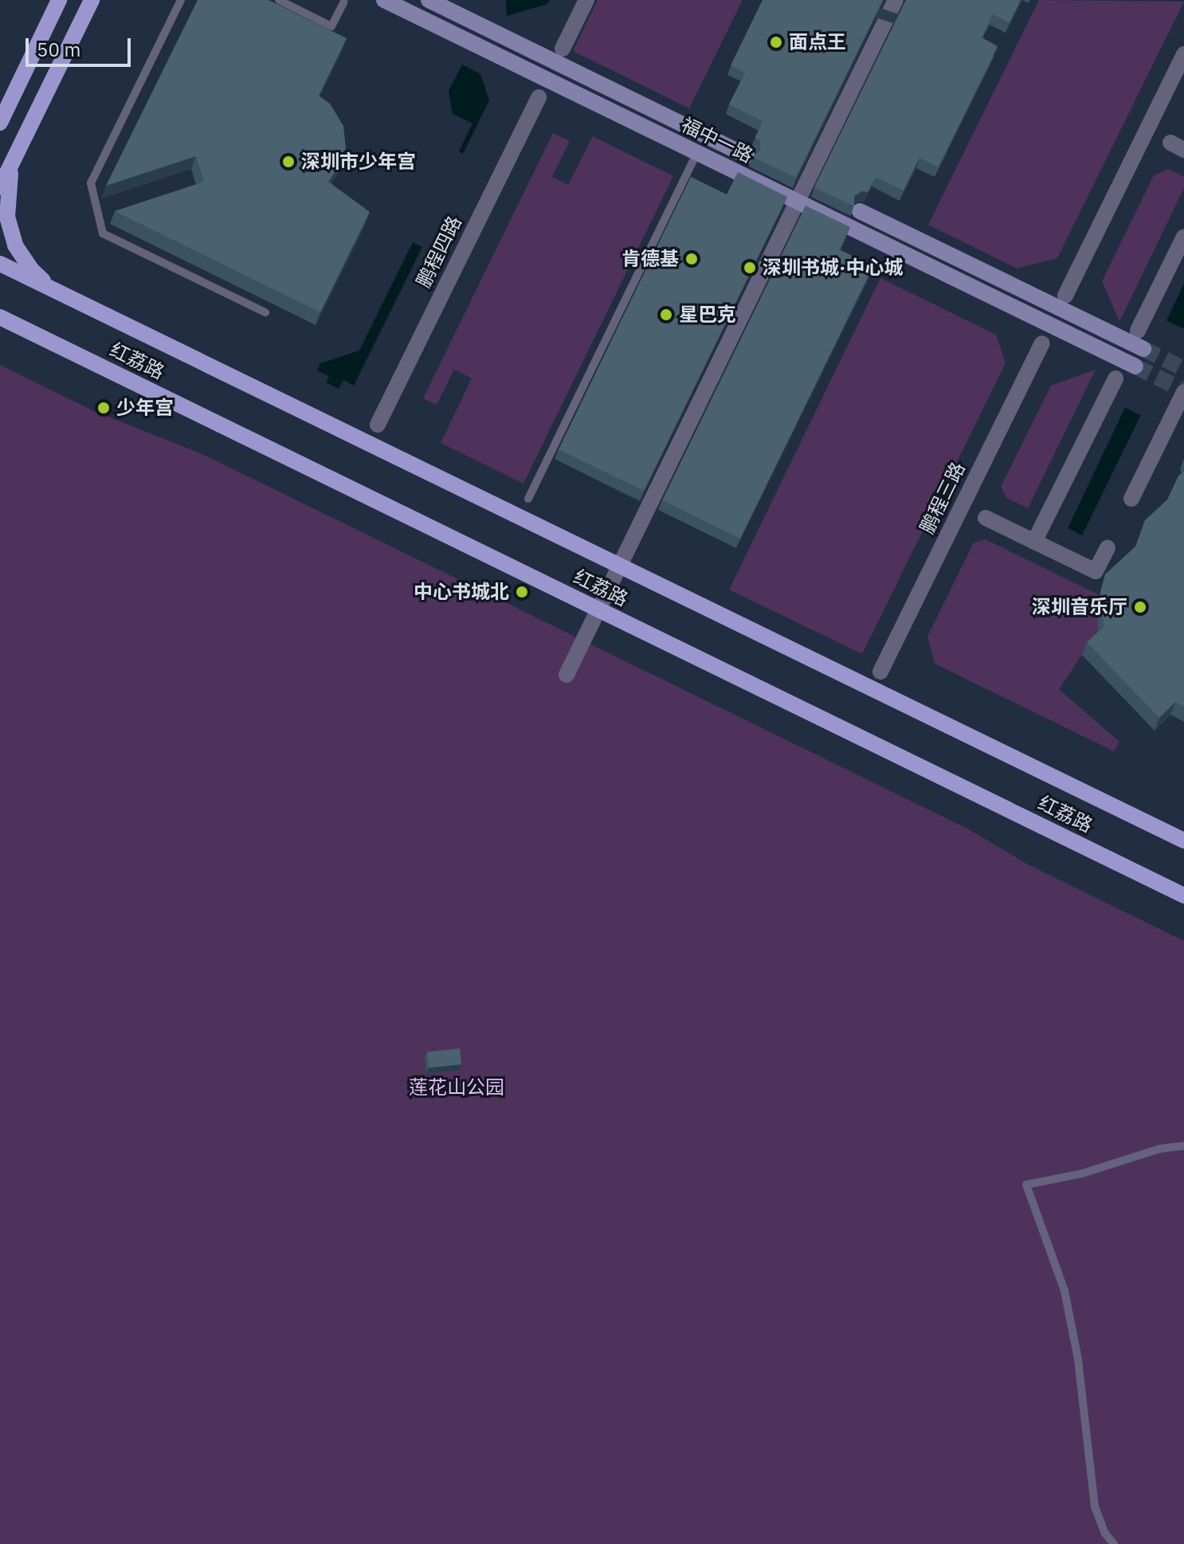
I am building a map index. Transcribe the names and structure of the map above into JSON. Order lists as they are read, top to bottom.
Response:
{
  "streets": {
    "main road": ["红荔路"],
    "street": ["福中一路", "鹏程四路", "鹏程三路"]
  },
  "parks": ["莲花山公园"],
  "places": [
    "面点王",
    "深圳市少年宫",
    "肯德基",
    "深圳书城·中心城",
    "星巴克",
    "少年宫",
    "中心书城北",
    "深圳音乐厅"
  ],
  "scale_bar": "50 m"
}
